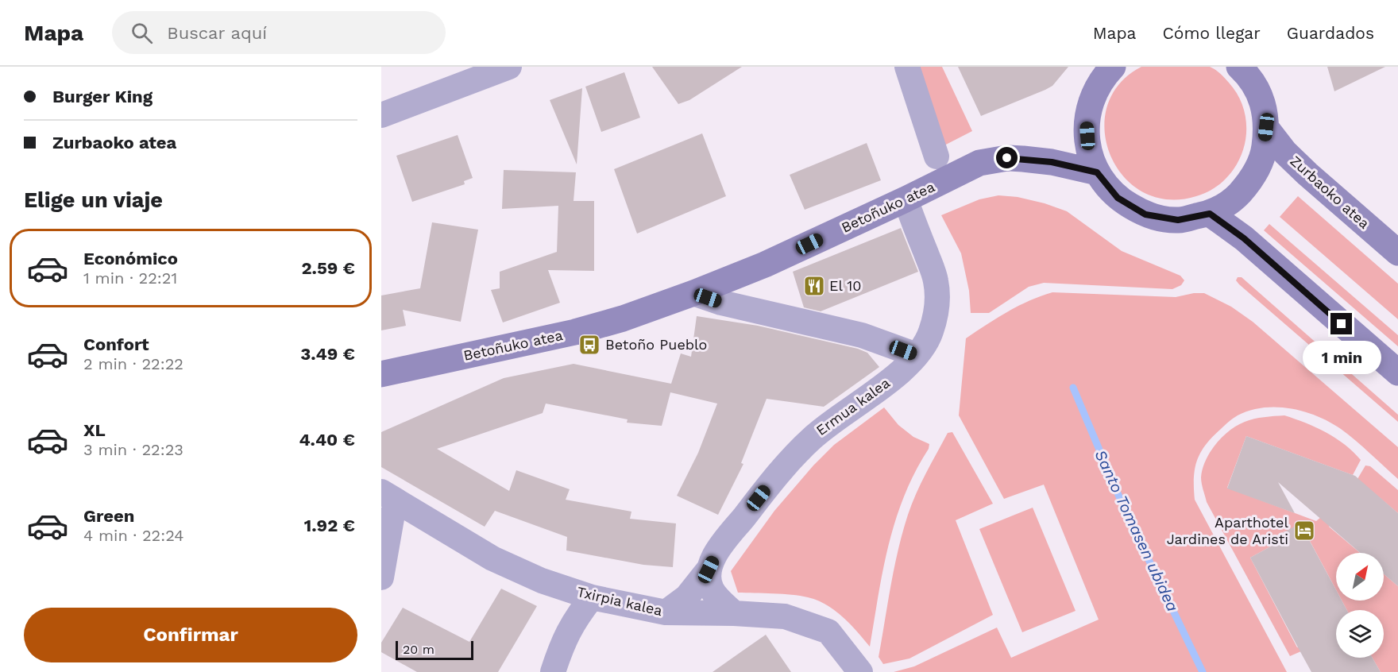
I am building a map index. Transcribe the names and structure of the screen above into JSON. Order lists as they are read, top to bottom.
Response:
{
  "streets": {
    "main road": ["Zurbaoko atea", "Betoñuko atea"],
    "street": ["Ermua kalea", "Txirpia kalea"]
  },
  "crossings": [
    ["Betoñuko atea", "Ermua kalea"],
    ["Ermua kalea", "Txirpia kalea"]
  ],
  "water": ["Santo Tomasen ubidea"],
  "places": {
    "restaurant": ["El 10"],
    "bus stop": ["Betoño Pueblo"],
    "hotel": ["Aparthotel Jardines de Aristi"]
  },
  "scale_bar": "20 m",
  "north": "top right",
  "page": {
    "header": "Mapa",
    "search": "Buscar aquí",
    "nav": ["Mapa", "Cómo llegar", "Guardados"],
    "banner": ["Burger King", "Zurbaoko atea"],
    "heading": "Elige un viaje",
    "list": [
      {
        "name": "Económico",
        "note": "1 min · 22:21",
        "value": "2.59 €"
      },
      {
        "name": "Confort",
        "note": "2 min · 22:22",
        "value": "3.49 €"
      },
      {
        "name": "XL",
        "note": "3 min · 22:23",
        "value": "4.40 €"
      },
      {
        "name": "Green",
        "note": "4 min · 22:24",
        "value": "1.92 €"
      }
    ],
    "bubble": "1 min",
    "buttons": "Confirmar",
    "scale": "20 m"
  }
}
